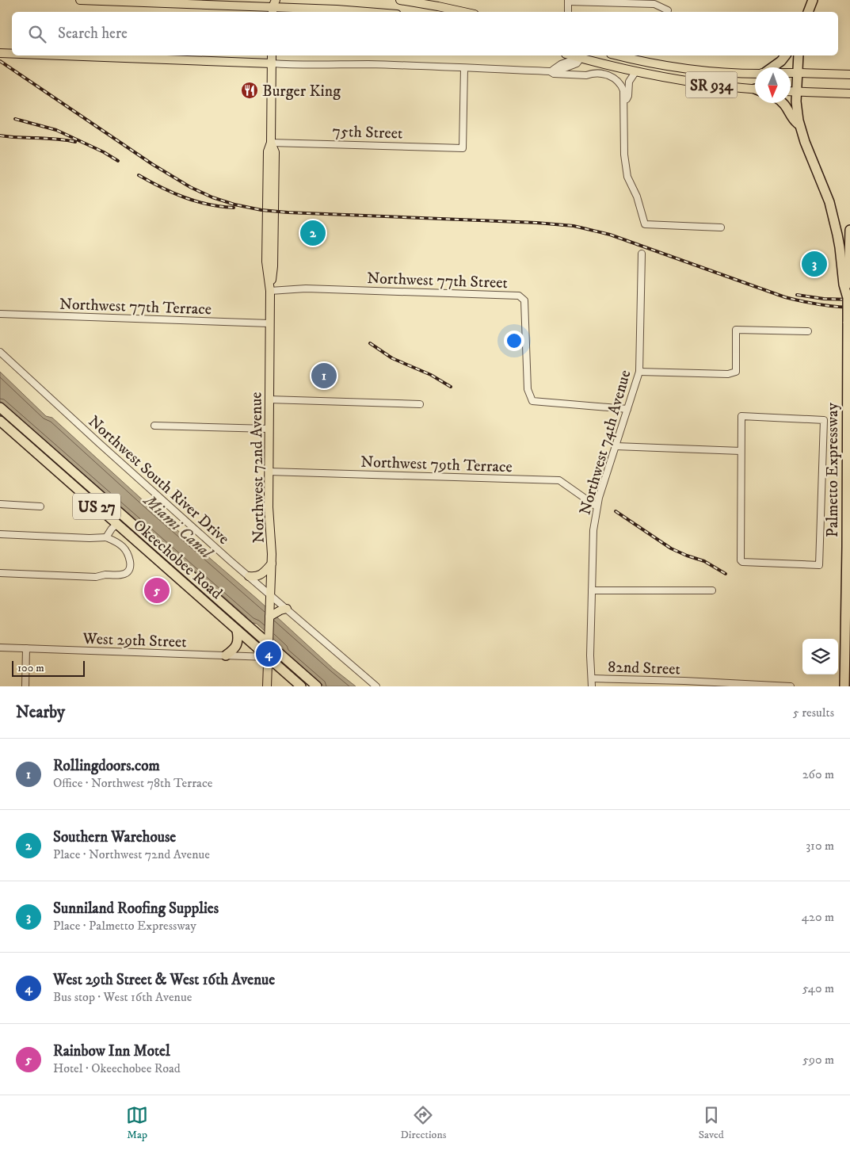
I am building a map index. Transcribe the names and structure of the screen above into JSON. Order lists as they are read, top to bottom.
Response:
{
  "streets": {
    "highway": ["Palmetto Expressway", "US 27", "Okeechobee Road"],
    "main road": ["SR 934", "Northwest 72nd Avenue"],
    "street": [
      "75th Street",
      "Northwest 77th Street",
      "Northwest 77th Terrace",
      "Northwest 74th Avenue",
      "Northwest 79th Terrace",
      "Northwest South River Drive",
      "West 29th Street",
      "82nd Street"
    ]
  },
  "crossings": [
    ["75th Street", "Northwest 72nd Avenue"],
    ["Northwest 77th Street", "Northwest 74th Avenue"],
    ["Northwest 77th Street", "Northwest 72nd Avenue"],
    ["Northwest 77th Terrace", "Northwest 72nd Avenue"],
    ["Northwest 74th Avenue", "Northwest 79th Terrace"],
    ["Northwest 74th Avenue", "82nd Street"],
    ["Northwest 79th Terrace", "Northwest 72nd Avenue"],
    ["Northwest 72nd Avenue", "Northwest South River Drive"],
    ["Northwest 72nd Avenue", "Okeechobee Road"],
    ["Northwest 72nd Avenue", "West 29th Street"],
    ["Okeechobee Road", "West 29th Street"]
  ],
  "water": ["Miami Canal"],
  "places": {
    "restaurant": ["Burger King"]
  },
  "scale_bar": "100 m",
  "north": "bottom",
  "page": {
    "search": "Search here",
    "pins": [
      "2",
      "3",
      "1",
      "5",
      "4"
    ],
    "scale": "100 m",
    "heading": ["Nearby", "5 results"],
    "list": [
      {
        "mark": "1",
        "name": "Rollingdoors.com",
        "note": "Office · Northwest 78th Terrace",
        "value": "260 m"
      },
      {
        "mark": "2",
        "name": "Southern Warehouse",
        "note": "Place · Northwest 72nd Avenue",
        "value": "310 m"
      },
      {
        "mark": "3",
        "name": "Sunniland Roofing Supplies",
        "note": "Place · Palmetto Expressway",
        "value": "420 m"
      },
      {
        "mark": "4",
        "name": "West 29th Street & West 16th Avenue",
        "note": "Bus stop · West 16th Avenue",
        "value": "540 m"
      },
      {
        "mark": "5",
        "name": "Rainbow Inn Motel",
        "note": "Hotel · Okeechobee Road",
        "value": "590 m"
      }
    ],
    "nav": ["Map", "Directions", "Saved"]
  }
}
